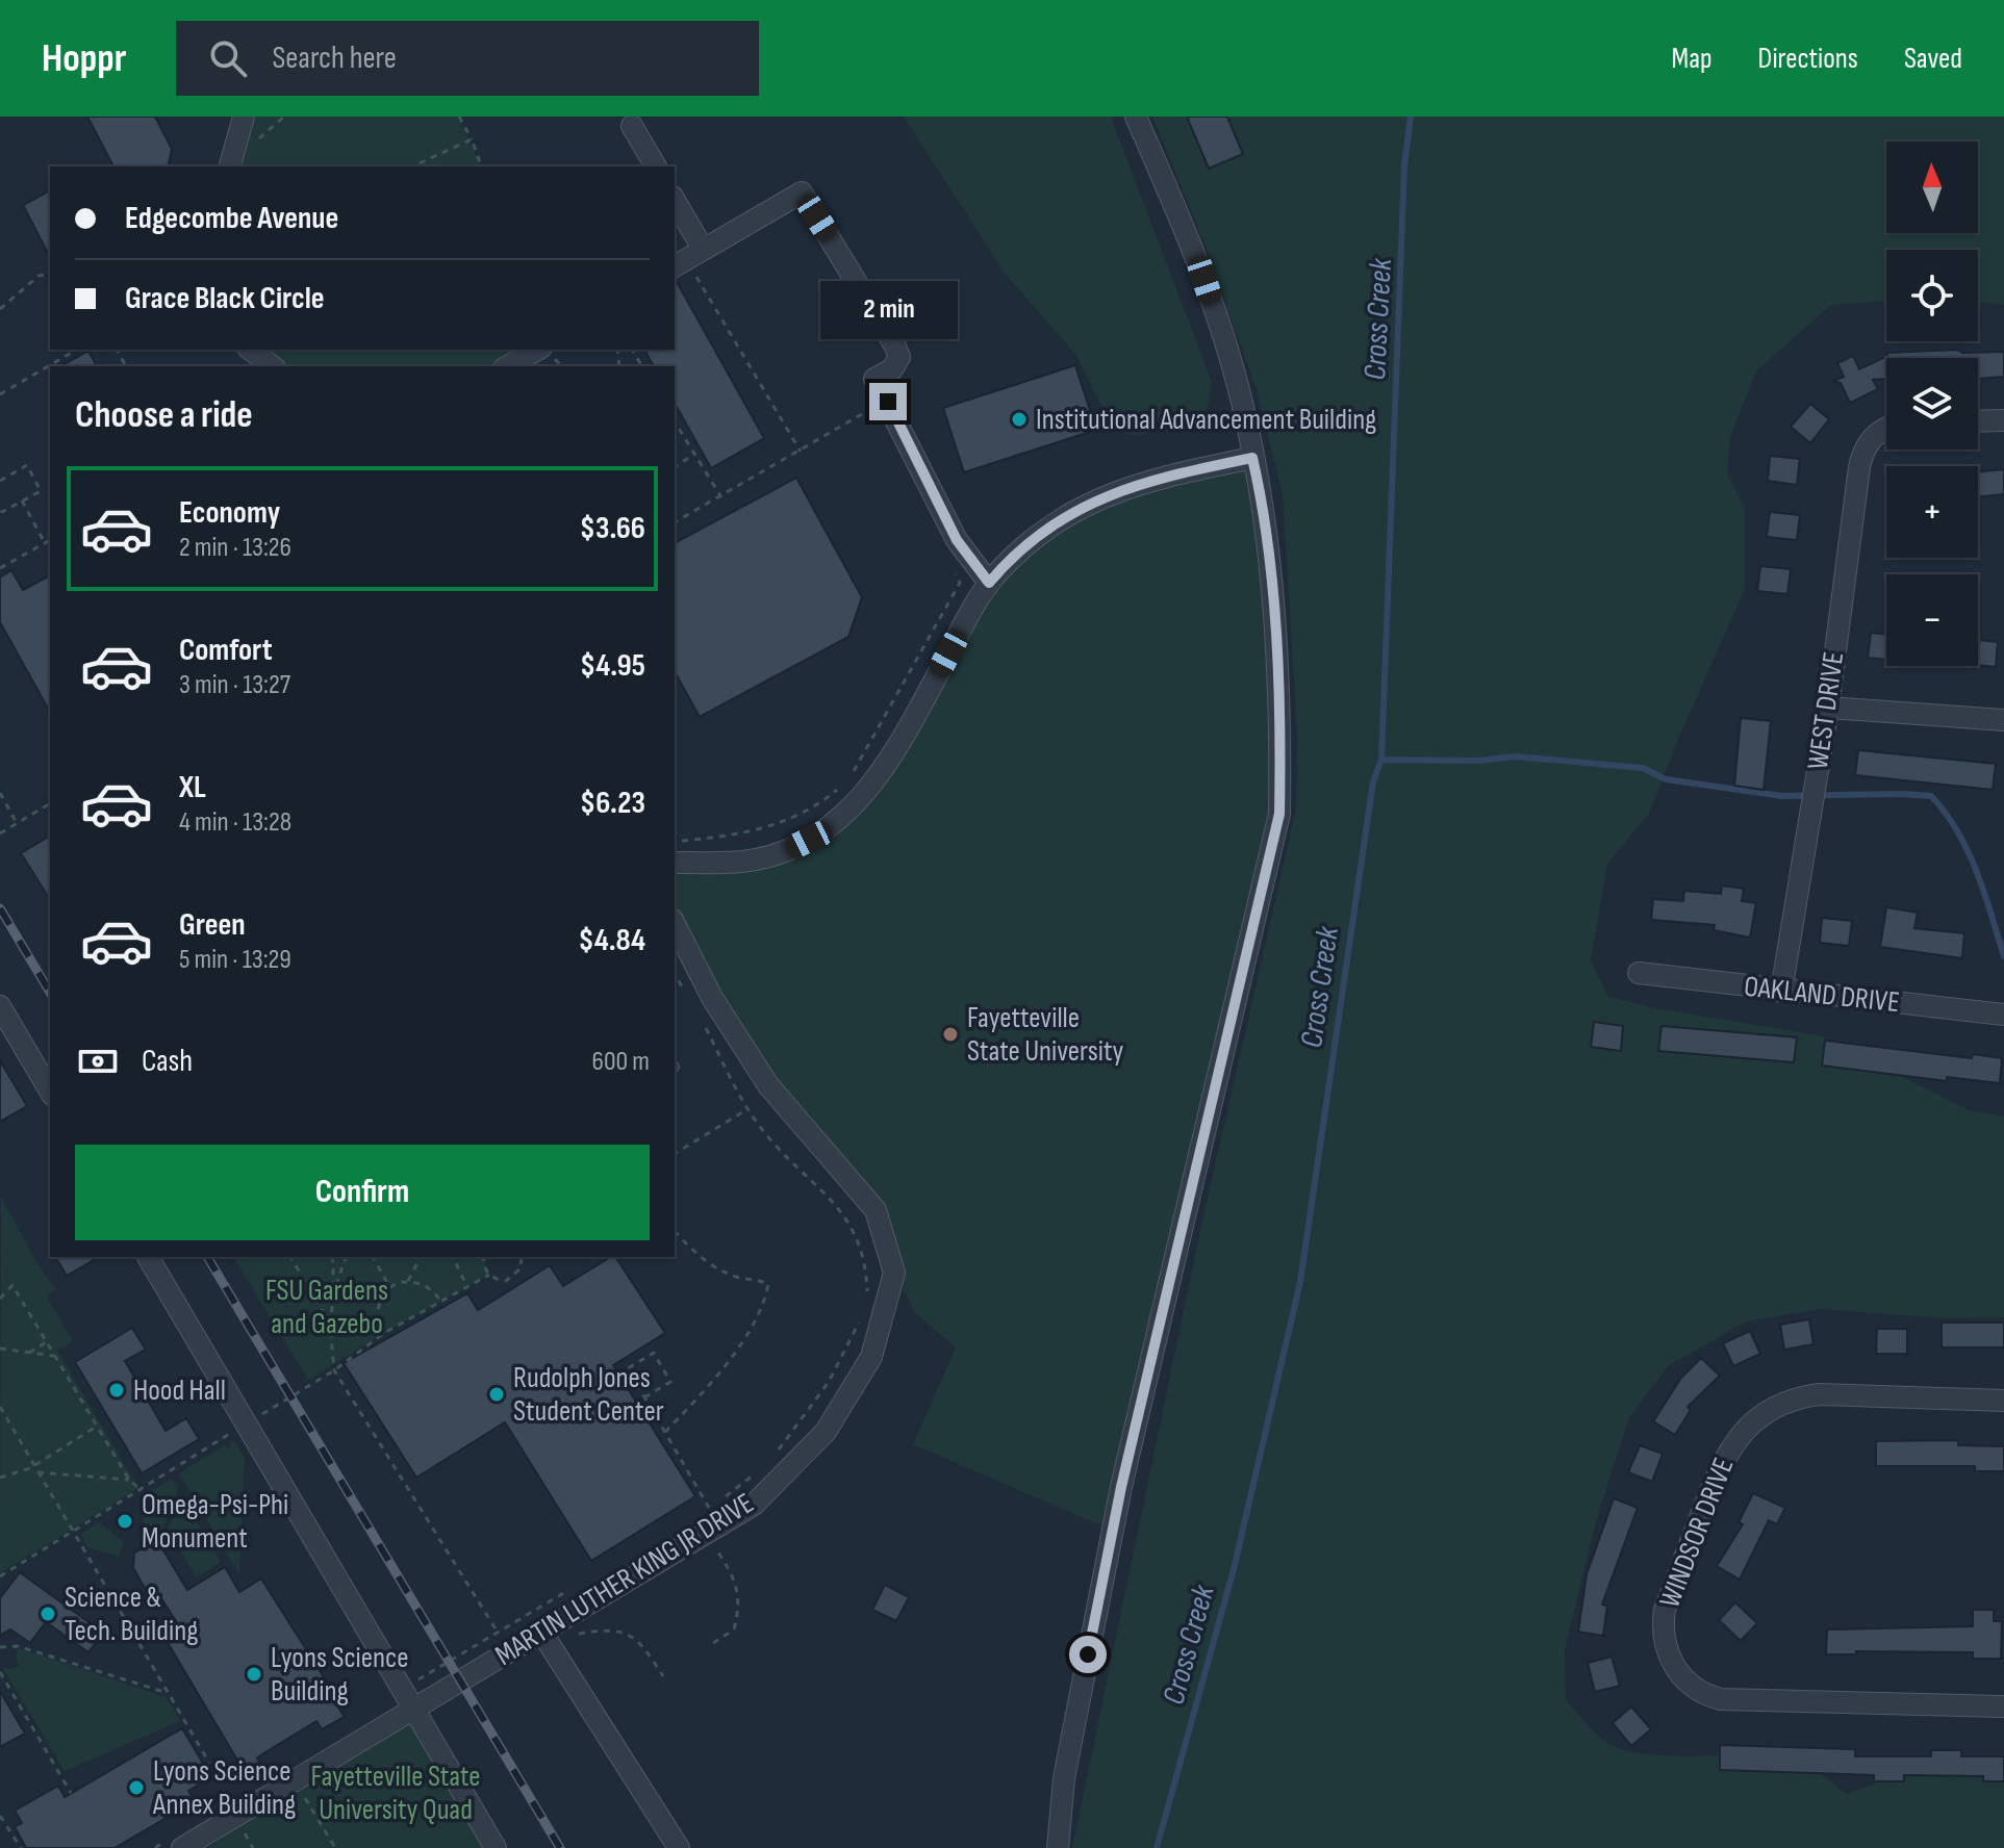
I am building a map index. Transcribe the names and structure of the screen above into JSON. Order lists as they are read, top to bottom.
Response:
{
  "streets": {
    "street": [
      "WEST DRIVE",
      "OAKLAND DRIVE",
      "WINDSOR DRIVE",
      "MARTIN LUTHER KING JR DRIVE"
    ]
  },
  "crossings": [
    ["WEST DRIVE", "OAKLAND DRIVE"]
  ],
  "water": ["Cross Creek"],
  "parks": ["FSU Gardens and Gazebo", "Fayetteville State University Quad"],
  "places": [
    "Institutional Advancement Building",
    "Fayetteville State University",
    "Hood Hall",
    "Rudolph Jones Student Center",
    "Omega-Psi-Phi Monument",
    "Science & Tech. Building",
    "Lyons Science Building",
    "Lyons Science Annex Building"
  ],
  "north": "top",
  "page": {
    "header": "Hoppr",
    "search": "Search here",
    "nav": ["Map", "Directions", "Saved"],
    "map_buttons": ["+", "−"],
    "banner": ["Edgecombe Avenue", "Grace Black Circle"],
    "bubble": "2 min",
    "heading": "Choose a ride",
    "list": [
      {
        "name": "Economy",
        "note": "2 min · 13:26",
        "value": "$3.66"
      },
      {
        "name": "Comfort",
        "note": "3 min · 13:27",
        "value": "$4.95"
      },
      {
        "name": "XL",
        "note": "4 min · 13:28",
        "value": "$6.23"
      },
      {
        "name": "Green",
        "note": "5 min · 13:29",
        "value": "$4.84"
      }
    ],
    "pay": ["Cash", "600 m"],
    "buttons": "Confirm"
  }
}
